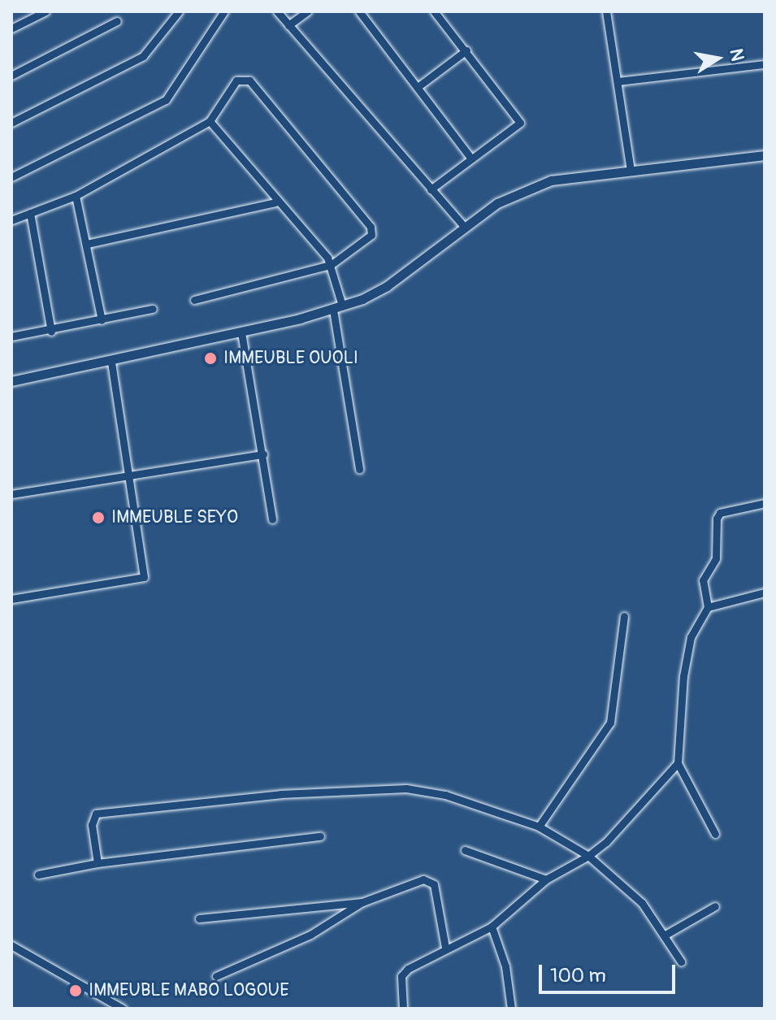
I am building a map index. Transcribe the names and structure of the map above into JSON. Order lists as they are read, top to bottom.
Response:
{
  "places": ["IMMEUBLE OUOLI", "IMMEUBLE SEYO", "IMMEUBLE MABO LOGOUE"],
  "scale_bar": "100 m",
  "north": "right"
}
